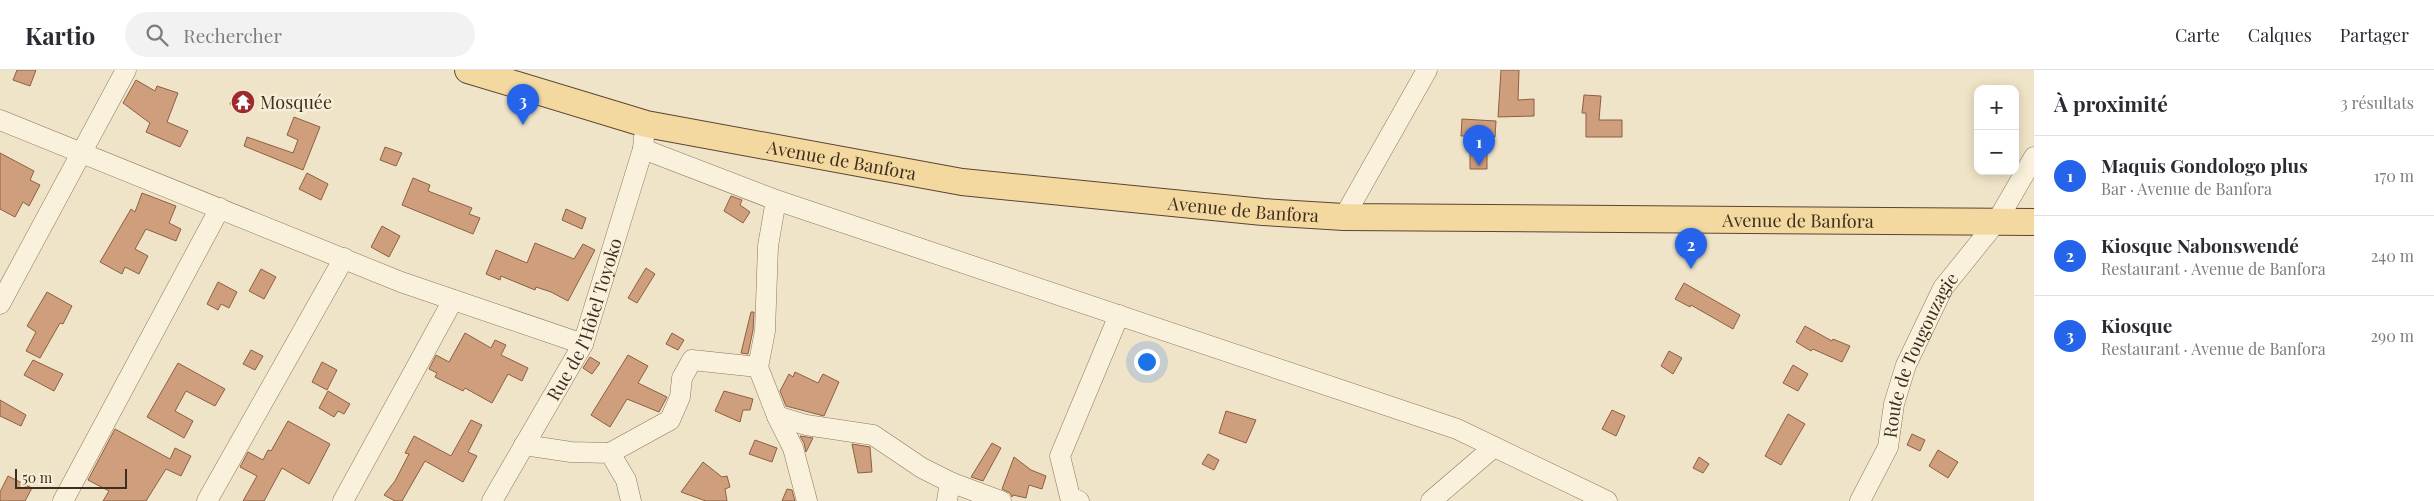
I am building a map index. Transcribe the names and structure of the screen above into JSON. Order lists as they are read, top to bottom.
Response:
{
  "streets": {
    "main road": ["Avenue de Banfora"],
    "street": ["Rue de l'Hôtel Toyoko", "Route de Tougouzagie"]
  },
  "crossings": [
    ["Avenue de Banfora", "Rue de l'Hôtel Toyoko"],
    ["Avenue de Banfora", "Route de Tougouzagie"]
  ],
  "places": {
    "temple": ["Mosquée"]
  },
  "scale_bar": "50 m",
  "page": {
    "header": "Kartio",
    "search": "Rechercher",
    "nav": ["Carte", "Calques", "Partager"],
    "heading": ["À proximité", "3 résultats"],
    "pins": ["3", "1", "2"],
    "map_buttons": ["+", "−"],
    "list": [
      {
        "mark": "1",
        "name": "Maquis Gondologo plus",
        "note": "Bar · Avenue de Banfora",
        "value": "170 m"
      },
      {
        "mark": "2",
        "name": "Kiosque Nabonswendé",
        "note": "Restaurant · Avenue de Banfora",
        "value": "240 m"
      },
      {
        "mark": "3",
        "name": "Kiosque",
        "note": "Restaurant · Avenue de Banfora",
        "value": "290 m"
      }
    ],
    "scale": "50 m"
  }
}
